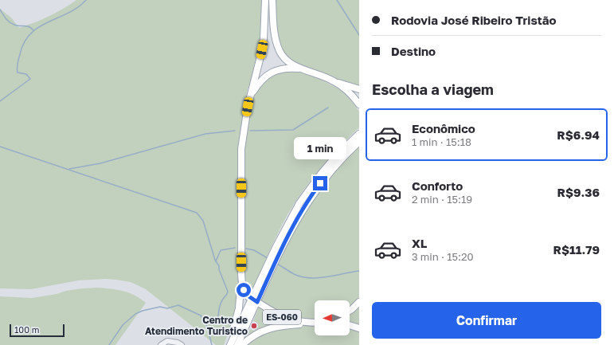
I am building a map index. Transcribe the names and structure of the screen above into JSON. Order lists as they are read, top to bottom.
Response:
{
  "streets": {
    "main road": ["ES-060"]
  },
  "places": ["Centro de Atendimento Turistico"],
  "scale_bar": "100 m",
  "north": "left",
  "page": {
    "banner": ["Rodovia José Ribeiro Tristão", "Destino"],
    "heading": "Escolha a viagem",
    "list": [
      {
        "name": "Econômico",
        "note": "1 min · 15:18",
        "value": "R$6.94"
      },
      {
        "name": "Conforto",
        "note": "2 min · 15:19",
        "value": "R$9.36"
      },
      {
        "name": "XL",
        "note": "3 min · 15:20",
        "value": "R$11.79"
      }
    ],
    "bubble": "1 min",
    "buttons": "Confirmar",
    "scale": "100 m"
  }
}
